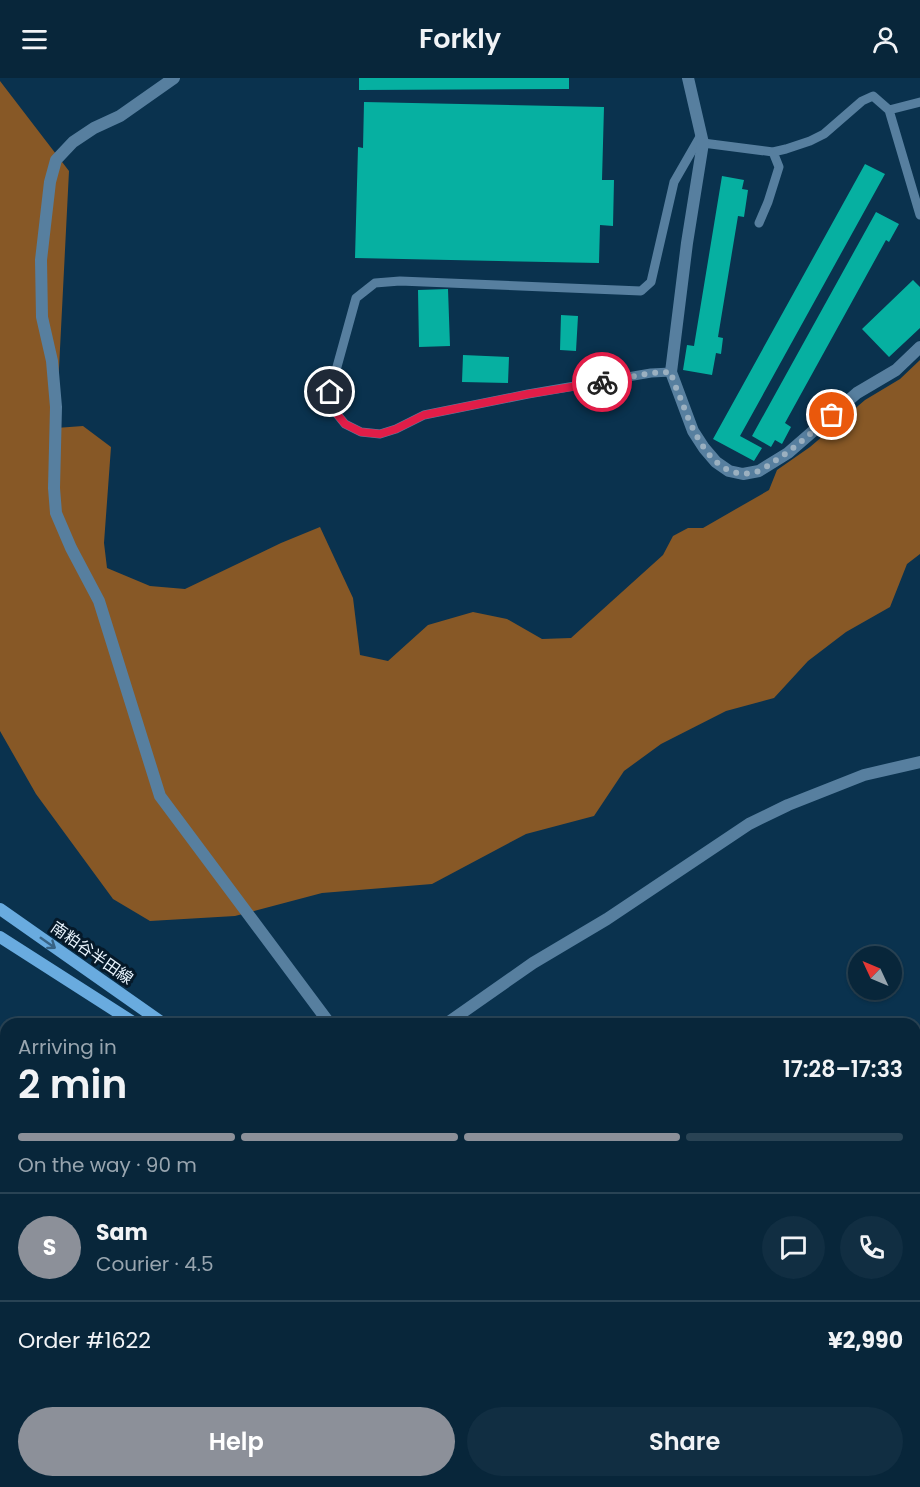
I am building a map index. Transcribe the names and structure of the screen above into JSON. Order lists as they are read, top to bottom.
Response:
{
  "streets": {
    "main road": ["南粕谷半田線"]
  },
  "north": "top left",
  "page": {
    "header": "Forkly",
    "heading": ["2 min", "Arriving in", "17:28–17:33"],
    "panel": [
      "Sam",
      "Courier · 4.5",
      "Order #1622",
      "¥2,990"
    ],
    "bar": "On the way · 90 m",
    "round": "S",
    "buttons": ["Help", "Share"]
  }
}
